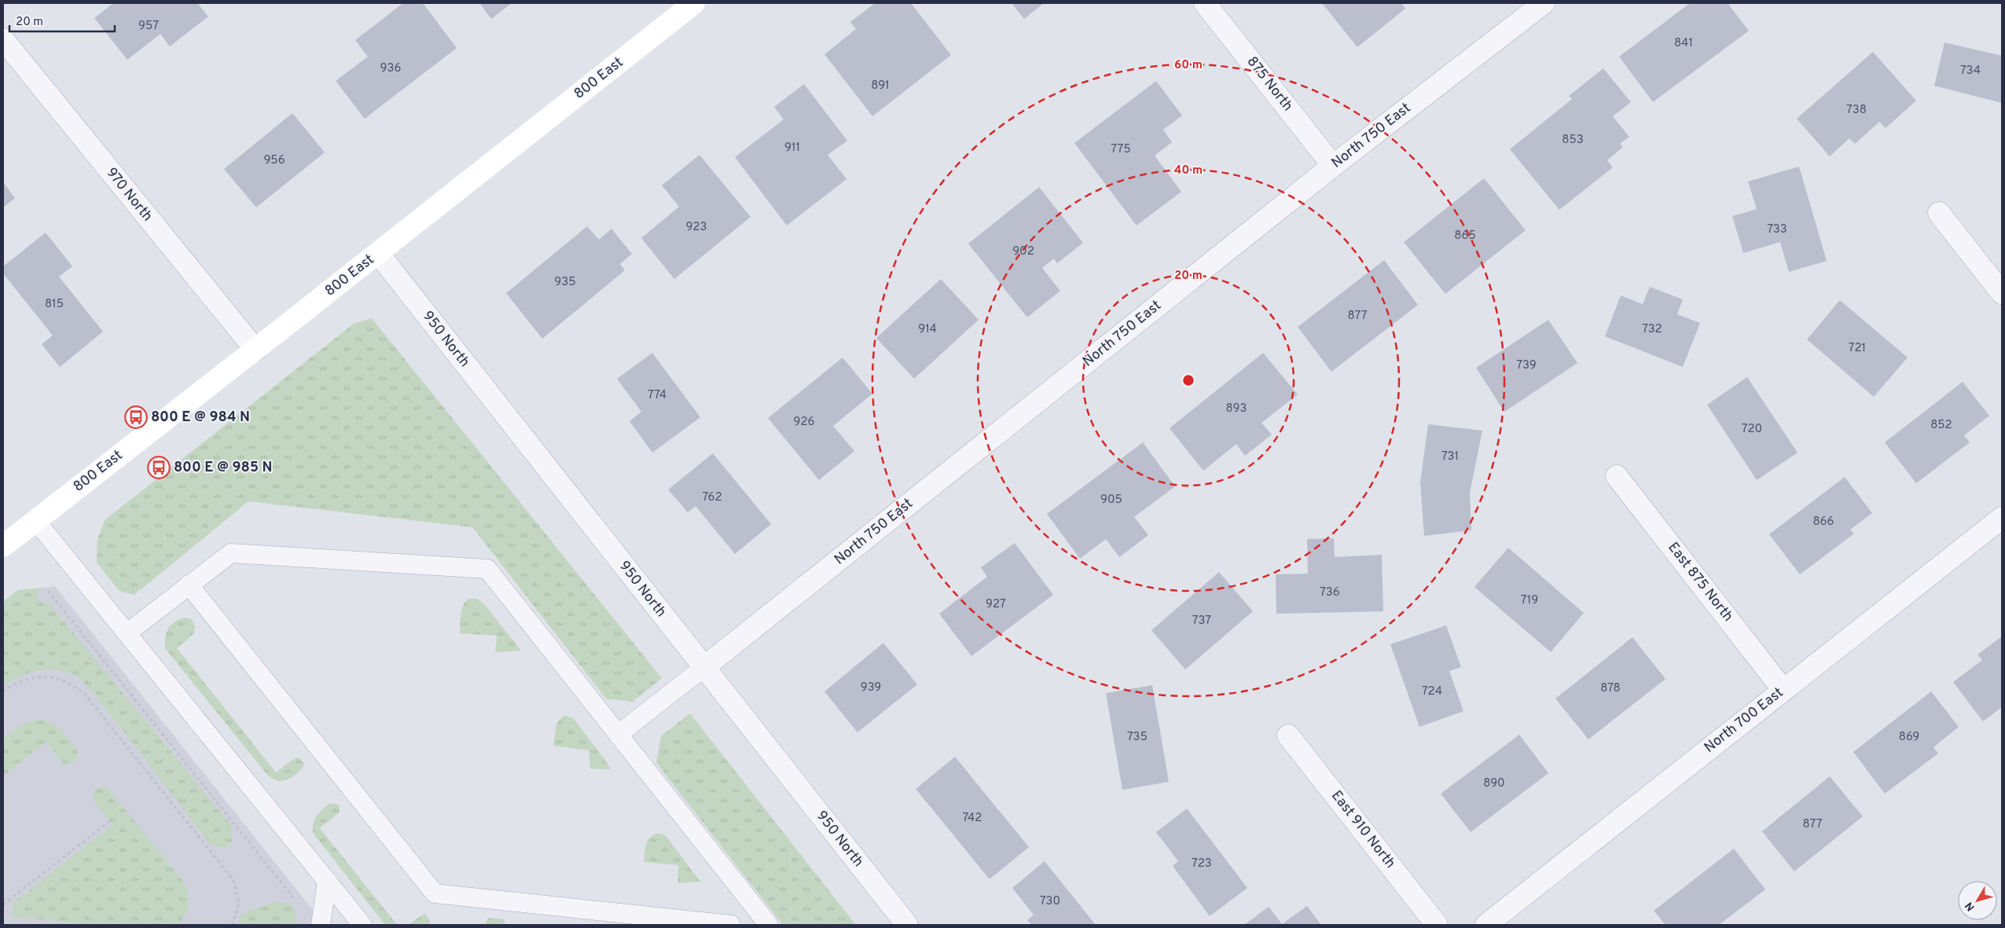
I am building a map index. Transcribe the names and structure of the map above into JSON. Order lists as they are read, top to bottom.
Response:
{
  "streets": {
    "main road": ["800 East"],
    "street": [
      "875 North",
      "North 750 East",
      "970 North",
      "950 North",
      "East 875 North",
      "North 700 East",
      "East 910 North"
    ]
  },
  "crossings": [
    ["800 East", "970 North"],
    ["800 East", "950 North"],
    ["875 North", "North 750 East"],
    ["North 750 East", "950 North"],
    ["East 875 North", "North 700 East"]
  ],
  "places": {
    "bus stop": ["800 E @ 984 N", "800 E @ 985 N"]
  },
  "house_numbers": [
    "957",
    "841",
    "936",
    "734",
    "891",
    "738",
    "853",
    "911",
    "775",
    "956",
    "923",
    "733",
    "865",
    "902",
    "935",
    "815",
    "877",
    "914",
    "732",
    "721",
    "739",
    "774",
    "893",
    "926",
    "852",
    "720",
    "731",
    "762",
    "905",
    "866",
    "736",
    "719",
    "927",
    "737",
    "939",
    "878",
    "724",
    "735",
    "869",
    "890",
    "742",
    "877",
    "723",
    "730"
  ],
  "scale_bar": "20 m",
  "north": "bottom left",
  "rings": ["60 m", "40 m", "20 m"]
}
